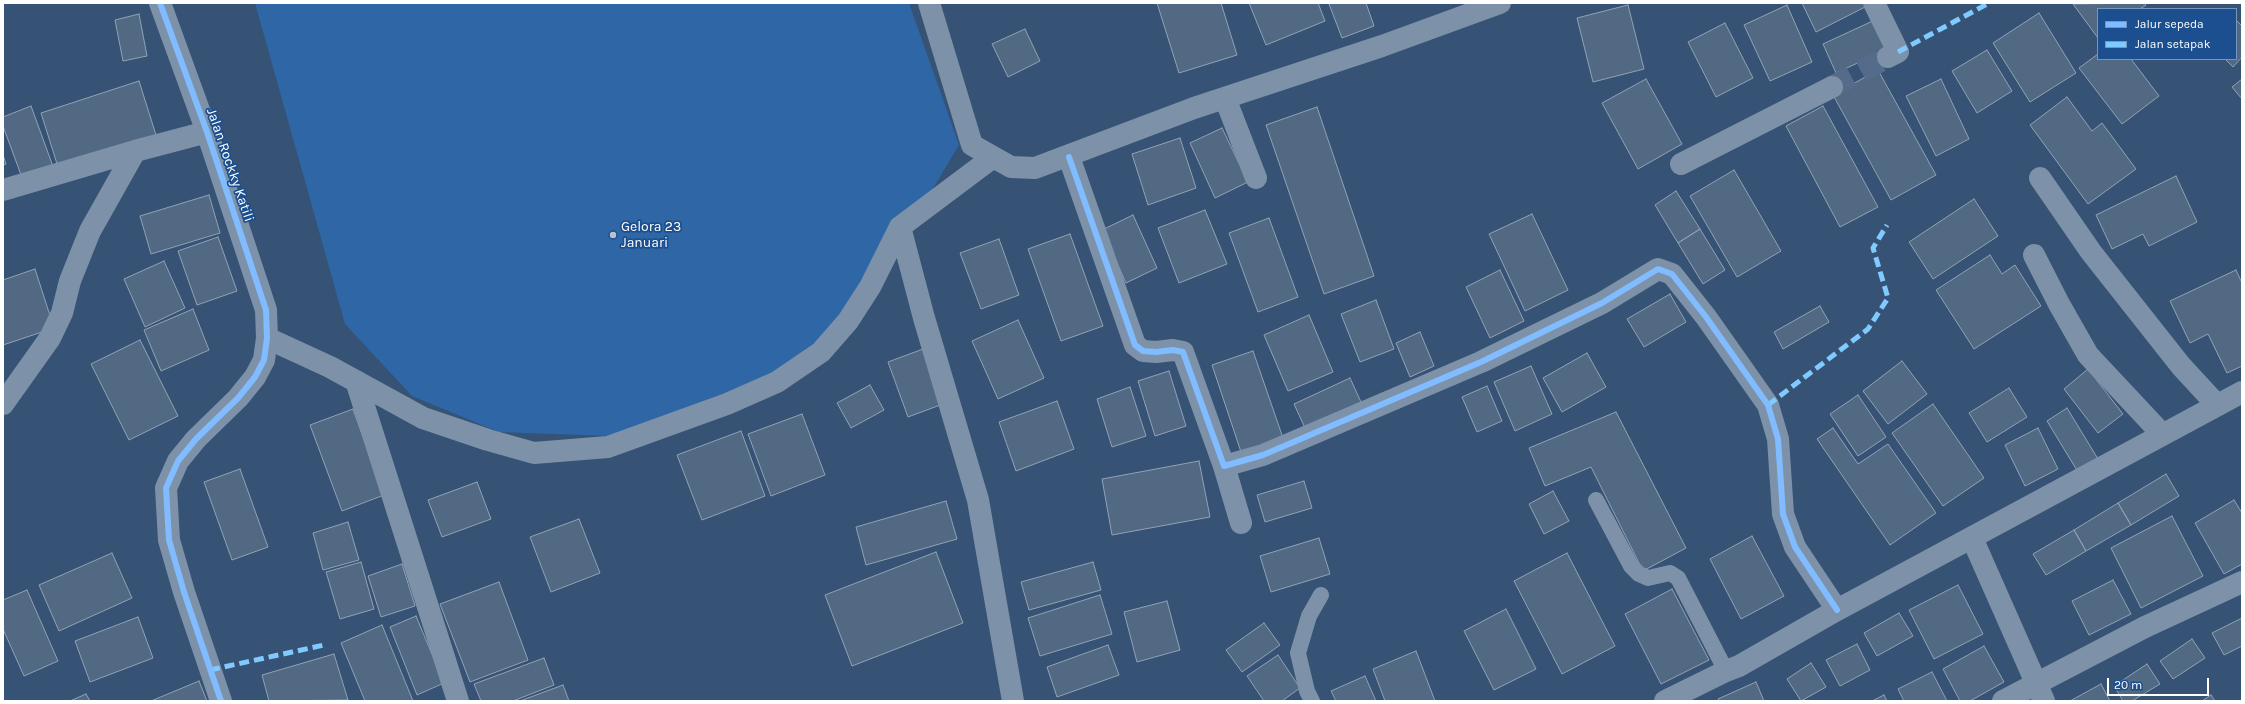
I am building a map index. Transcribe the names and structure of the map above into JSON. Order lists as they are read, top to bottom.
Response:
{
  "streets": {
    "street": ["Jalan Rockky Katili"]
  },
  "places": ["Gelora 23 Januari"],
  "legend": ["Jalur sepeda", "Jalan setapak"],
  "scale_bar": "20 m"
}
